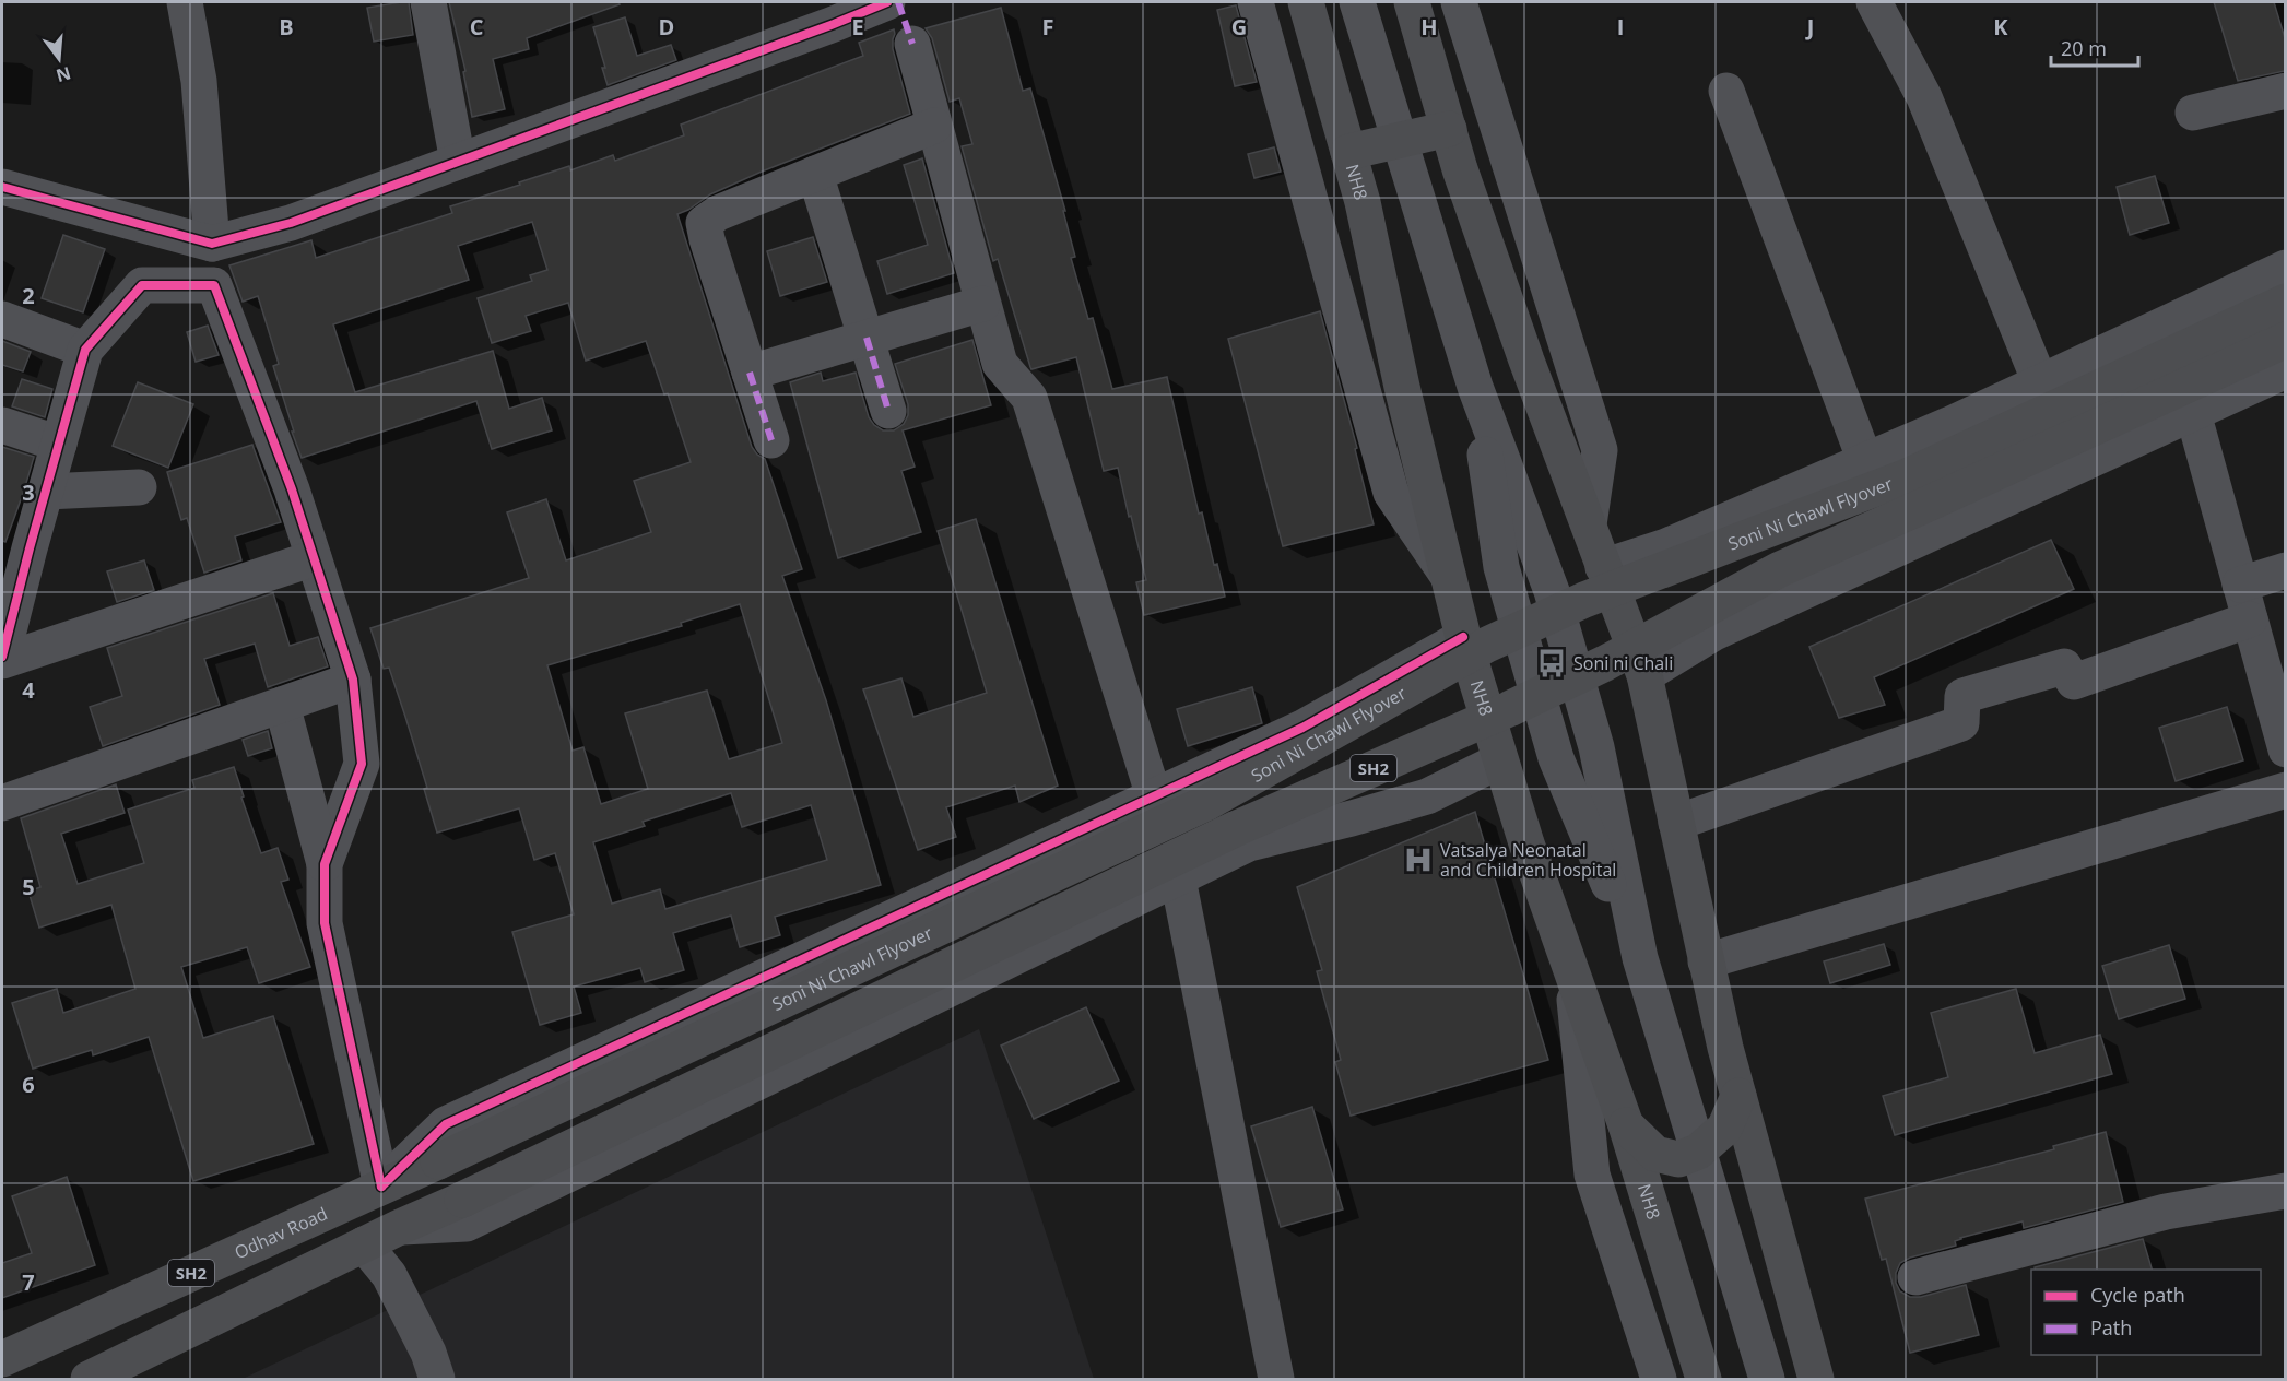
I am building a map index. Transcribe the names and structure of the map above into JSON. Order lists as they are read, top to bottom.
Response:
{
  "streets": {
    "main road": [
      "NH8",
      "Soni Ni Chawl Flyover",
      "SH2",
      "Odhav Road"
    ]
  },
  "crossings": [
    ["Soni Ni Chawl Flyover", "SH2"],
    ["Soni Ni Chawl Flyover", "Odhav Road"]
  ],
  "places": {
    "bus stop": ["Soni ni Chali"],
    "hospital": ["Vatsalya Neonatal and Children Hospital"]
  },
  "legend": ["Cycle path", "Path"],
  "scale_bar": "20 m",
  "north": "bottom",
  "grid": {
    "columns": [
      "B",
      "C",
      "D",
      "E",
      "F",
      "G",
      "H",
      "I",
      "J",
      "K"
    ],
    "rows": [
      "2",
      "3",
      "4",
      "5",
      "6",
      "7"
    ]
  }
}
